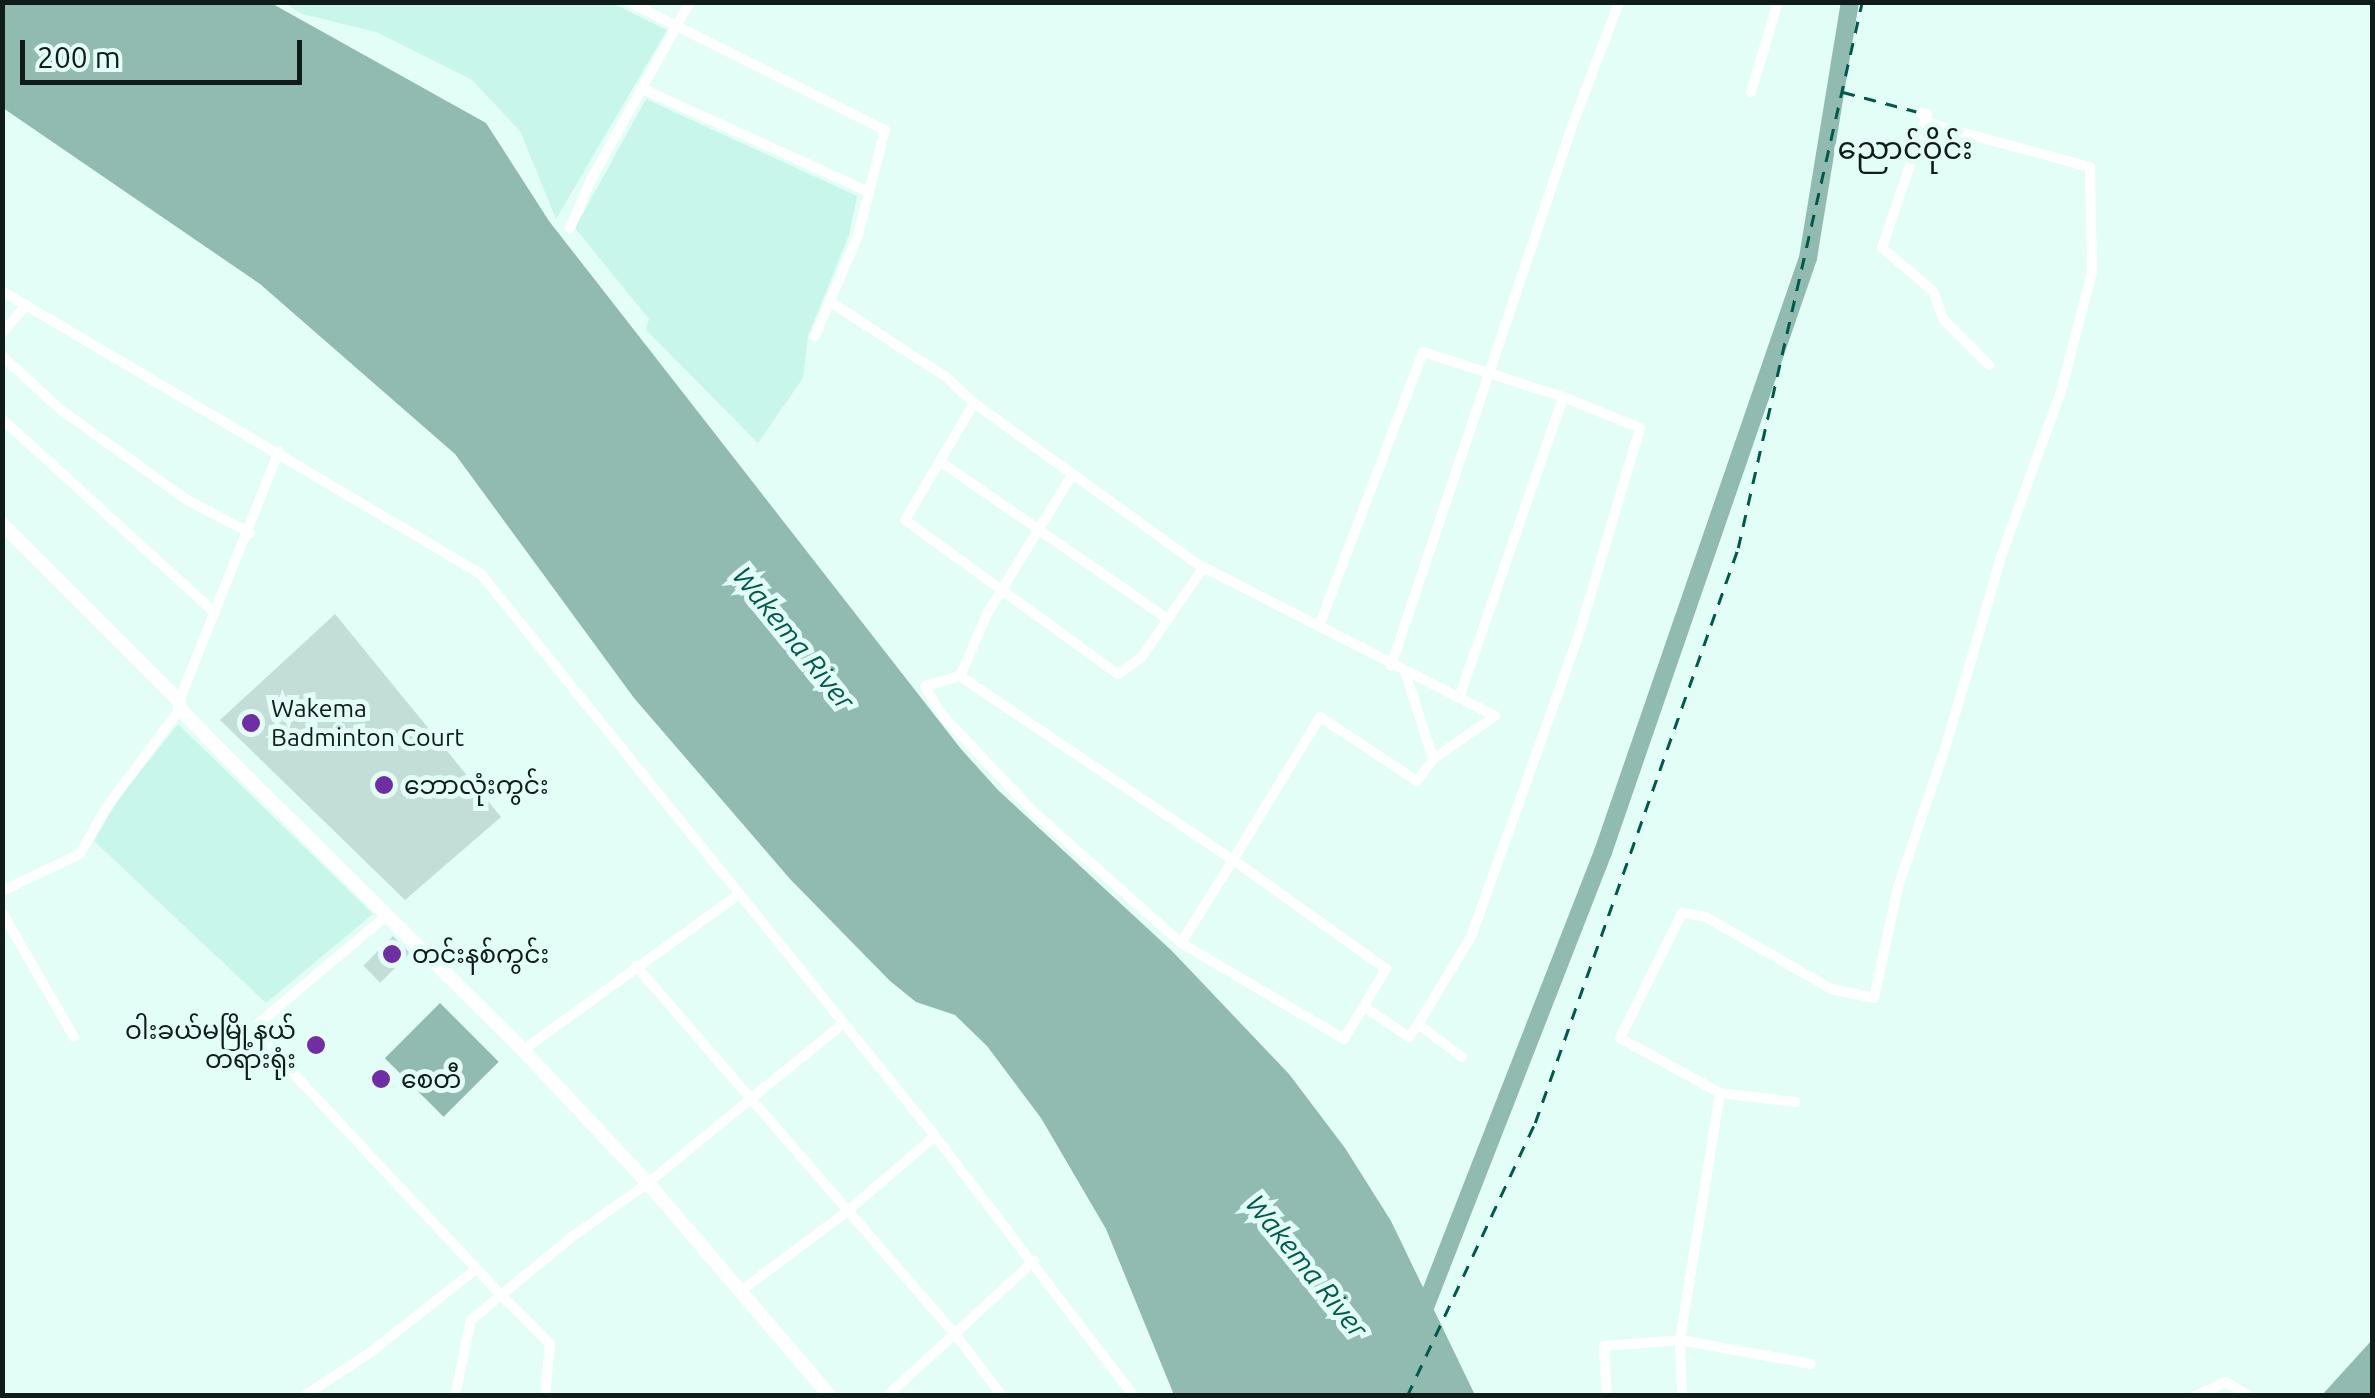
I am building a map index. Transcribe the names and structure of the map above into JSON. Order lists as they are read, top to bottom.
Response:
{
  "districts": ["ညောင်ဝိုင်း"],
  "water": ["Wakema River"],
  "places": [
    "Wakema Badminton Court",
    "ဘောလုံးကွင်း",
    "တင်းနစ်ကွင်း",
    "ဝါးခယ်မမြို့နယ် တရားရုံး",
    "စေတီ"
  ],
  "scale_bar": "200 m"
}
